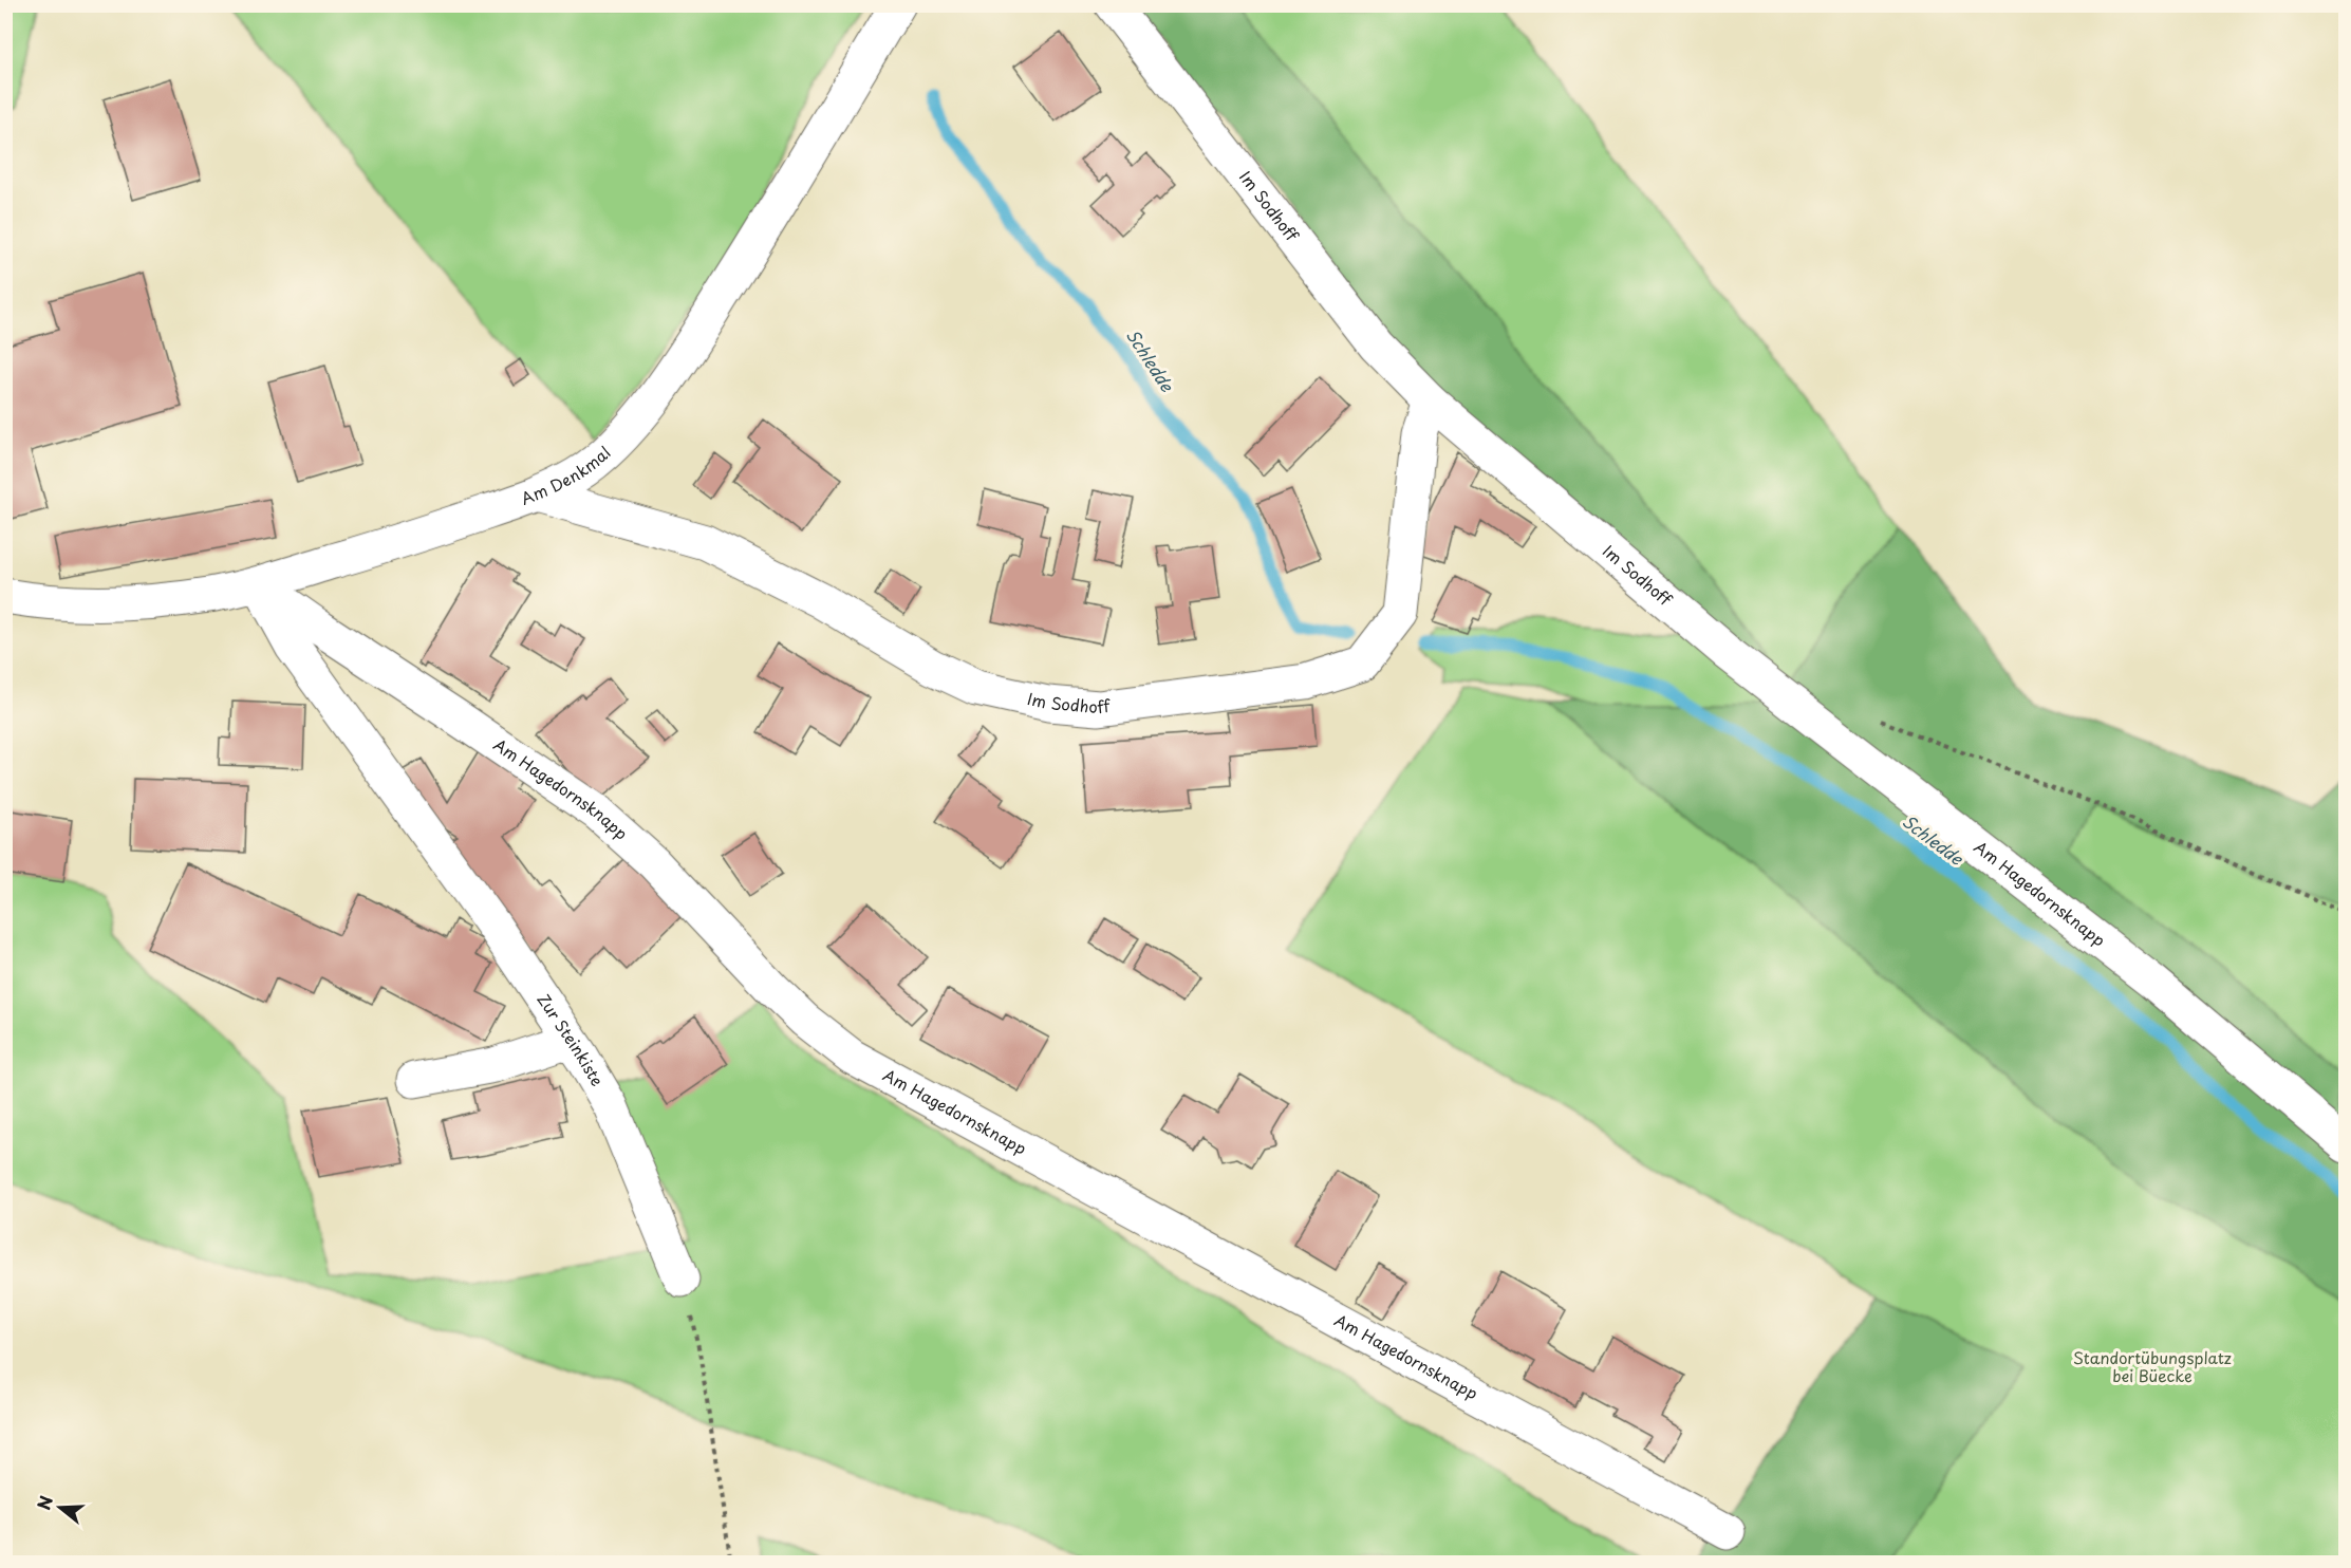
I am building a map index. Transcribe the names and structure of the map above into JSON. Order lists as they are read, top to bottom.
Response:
{
  "streets": {
    "street": [
      "Im Sodhoff",
      "Am Denkmal",
      "Am Hagedornsknapp",
      "Zur Steinkiste"
    ]
  },
  "crossings": [
    ["Im Sodhoff", "Am Denkmal"],
    ["Im Sodhoff", "Am Hagedornsknapp"],
    ["Am Denkmal", "Am Hagedornsknapp"],
    ["Am Denkmal", "Zur Steinkiste"],
    ["Am Hagedornsknapp", "Zur Steinkiste"]
  ],
  "water": ["Schledde"],
  "parks": ["Standortübungsplatz bei Büecke"],
  "north": "left"
}
